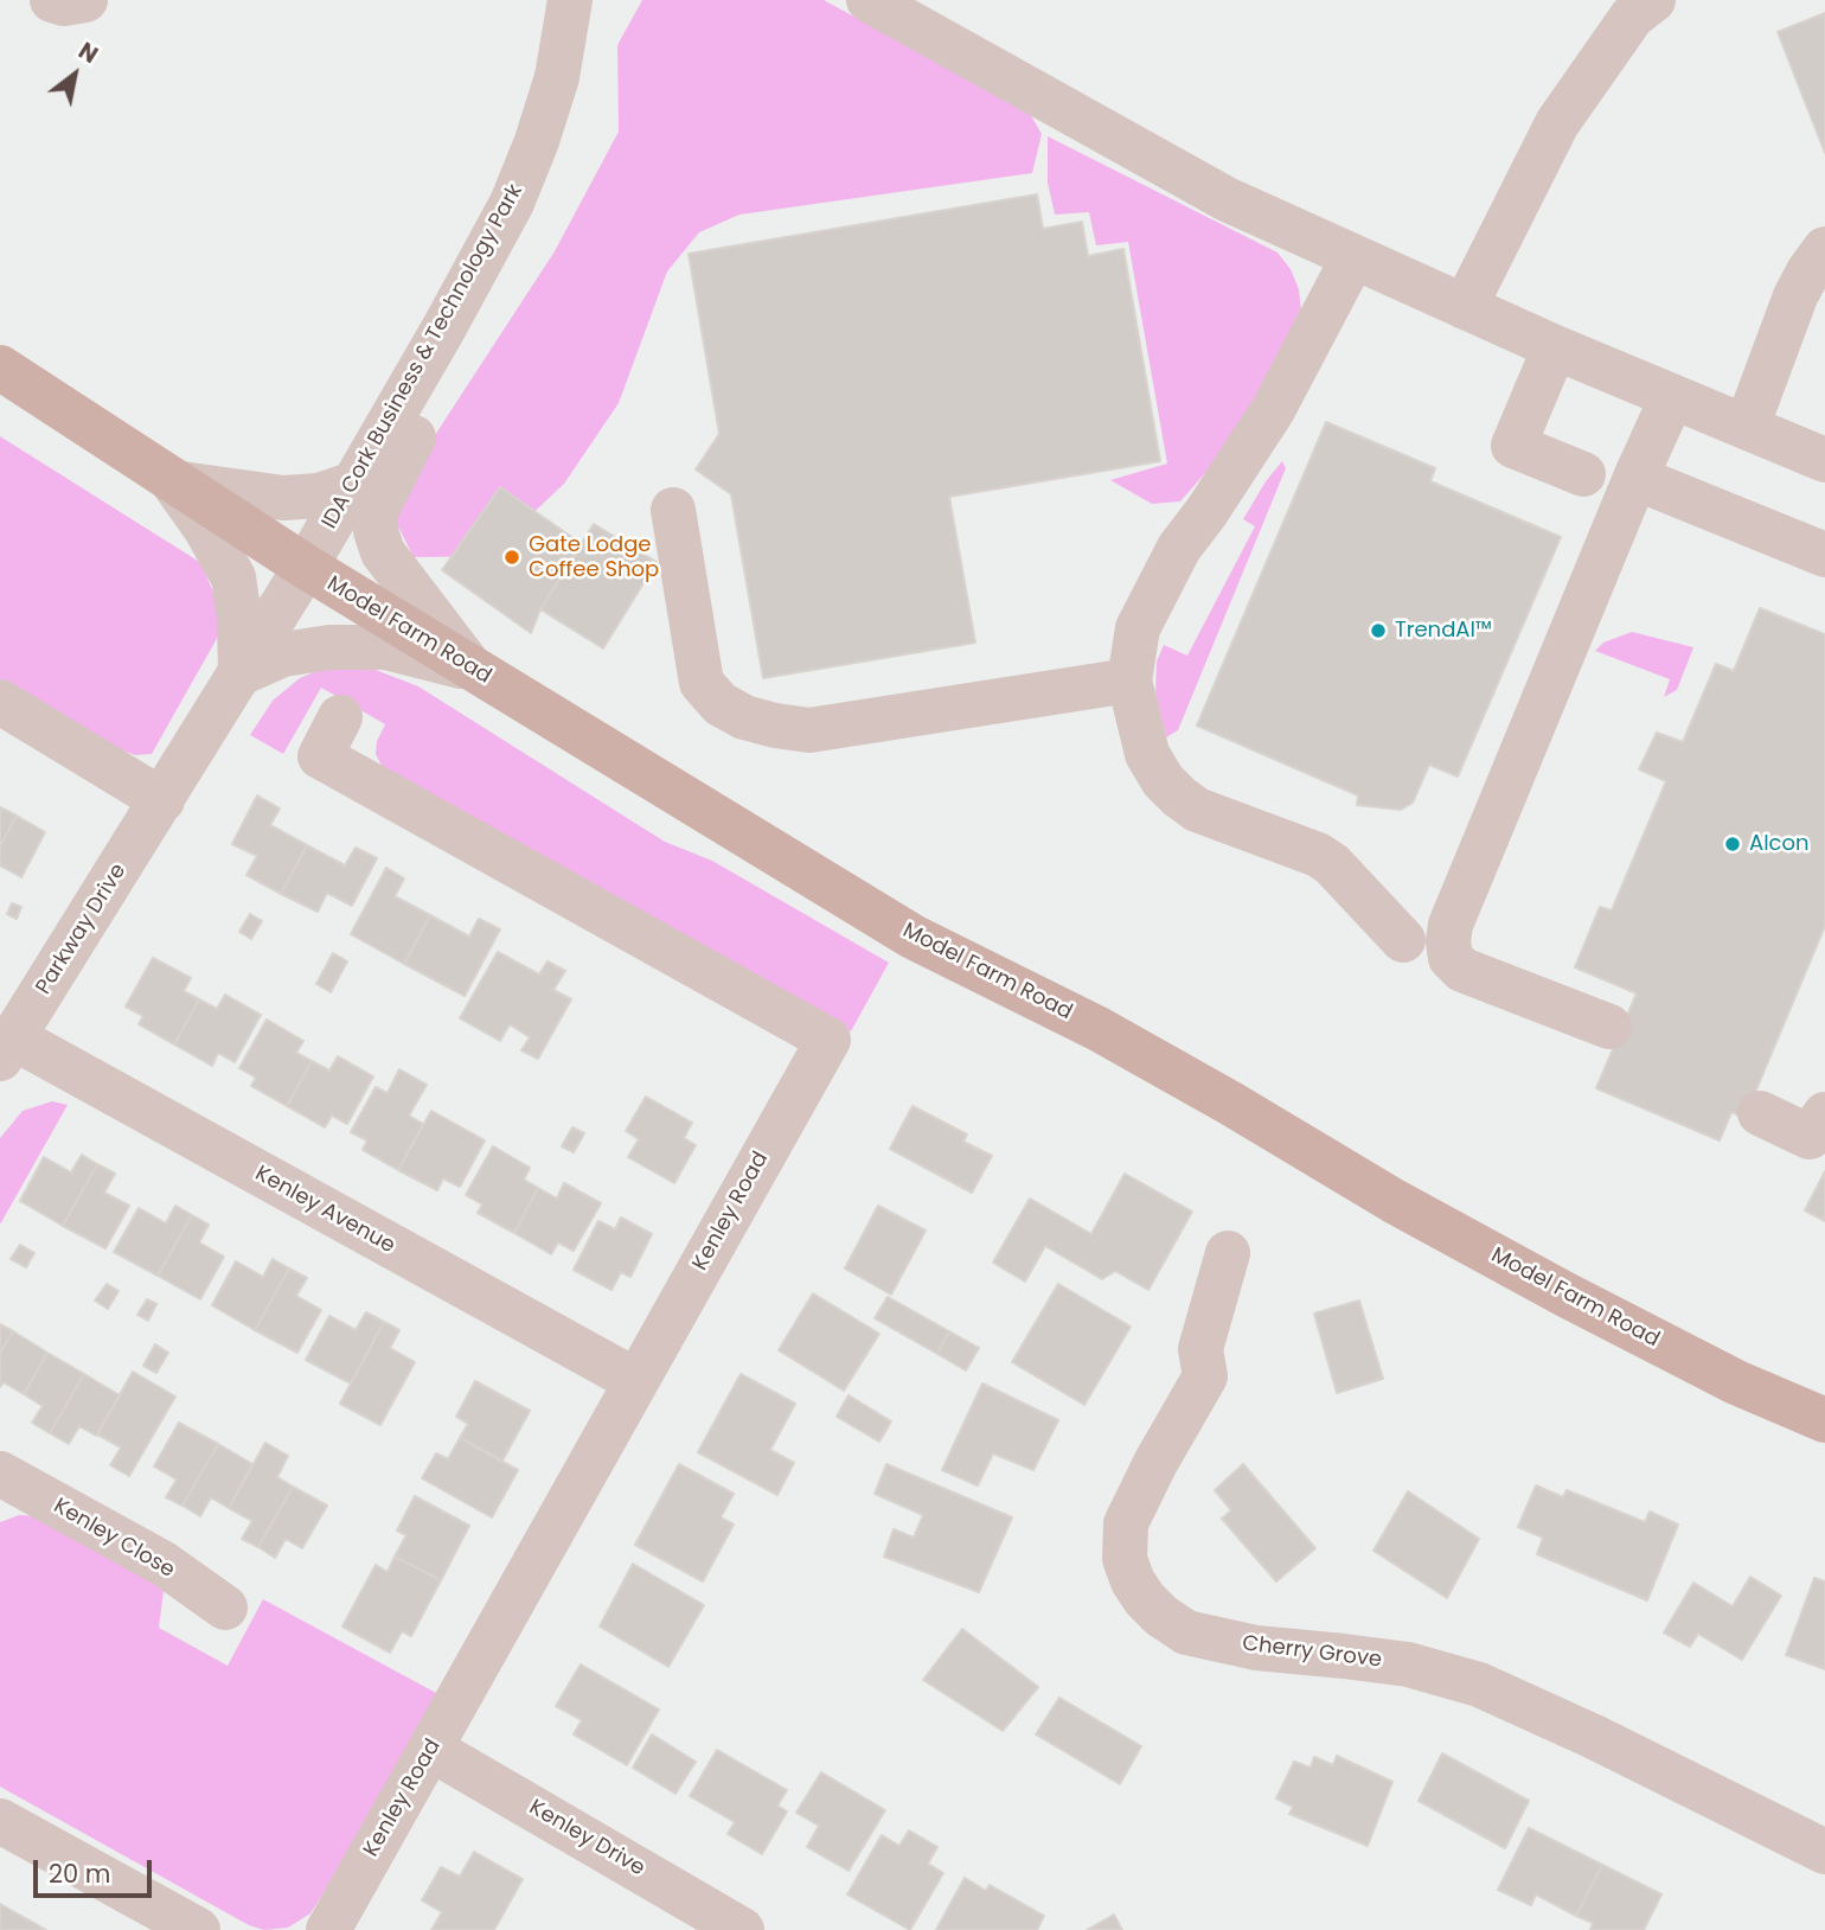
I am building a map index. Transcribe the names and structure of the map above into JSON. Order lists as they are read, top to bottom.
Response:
{
  "streets": {
    "main road": ["Model Farm Road"],
    "street": [
      "IDA Cork Business & Technology Park",
      "Parkway Drive",
      "Kenley Avenue",
      "Kenley Road",
      "Kenley Close",
      "Cherry Grove",
      "Kenley Drive"
    ]
  },
  "crossings": [
    ["IDA Cork Business & Technology Park", "Model Farm Road"],
    ["IDA Cork Business & Technology Park", "Parkway Drive"],
    ["Model Farm Road", "Parkway Drive"],
    ["Parkway Drive", "Kenley Avenue"],
    ["Kenley Avenue", "Kenley Road"],
    ["Kenley Road", "Kenley Drive"]
  ],
  "places": ["Gate Lodge Coffee Shop", "TrendAI™", "Alcon"],
  "scale_bar": "20 m",
  "north": "top right"
}
